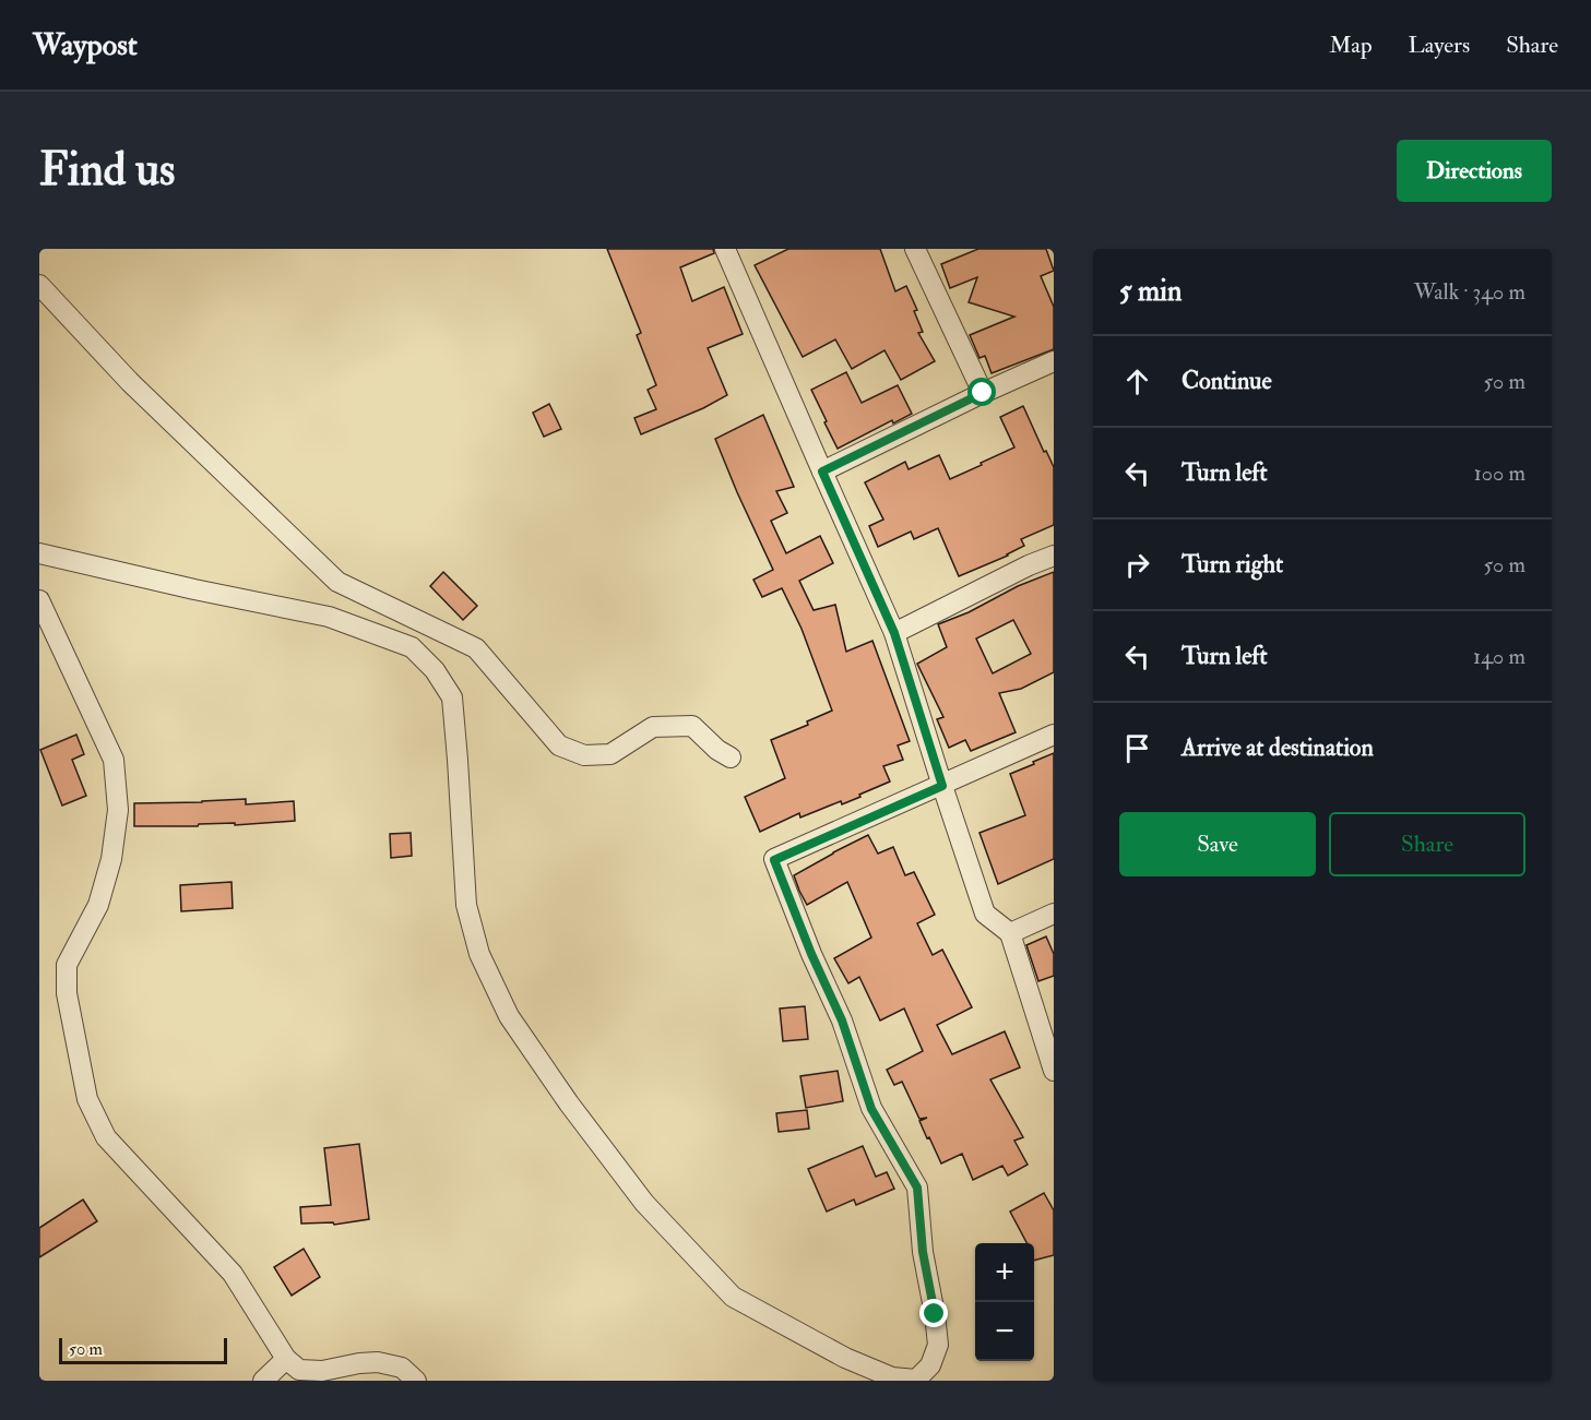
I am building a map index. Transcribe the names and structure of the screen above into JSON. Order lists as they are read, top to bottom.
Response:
{
  "scale_bar": "50 m",
  "page": {
    "header": "Waypost",
    "nav": ["Map", "Layers", "Share"],
    "buttons": [
      "Directions",
      ["Save", "Share"]
    ],
    "title": "Find us",
    "heading": ["5 min", "Walk · 340 m"],
    "list": [
      ["Continue", "50 m"],
      ["Turn left", "100 m"],
      ["Turn right", "50 m"],
      ["Turn left", "140 m"],
      "Arrive at destination"
    ],
    "map_buttons": ["+", "−"],
    "scale": "50 m"
  }
}
